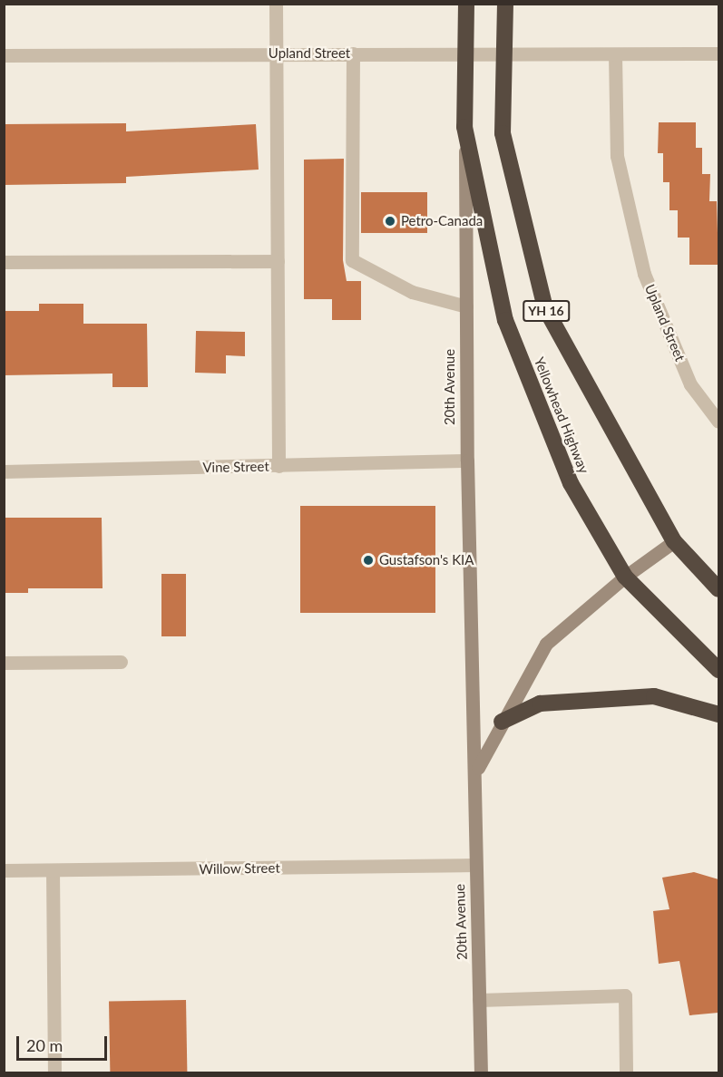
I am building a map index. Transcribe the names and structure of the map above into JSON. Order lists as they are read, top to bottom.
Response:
{
  "streets": {
    "highway": ["YH 16", "20th Avenue", "Yellowhead Highway"],
    "street": ["Upland Street", "Vine Street", "Willow Street"]
  },
  "crossings": [
    ["Upland Street", "YH 16"],
    ["Upland Street", "20th Avenue"],
    ["YH 16", "20th Avenue"],
    ["20th Avenue", "Yellowhead Highway"],
    ["20th Avenue", "Vine Street"],
    ["20th Avenue", "Willow Street"]
  ],
  "places": ["Petro-Canada", "Gustafson's KIA"],
  "scale_bar": "20 m"
}
